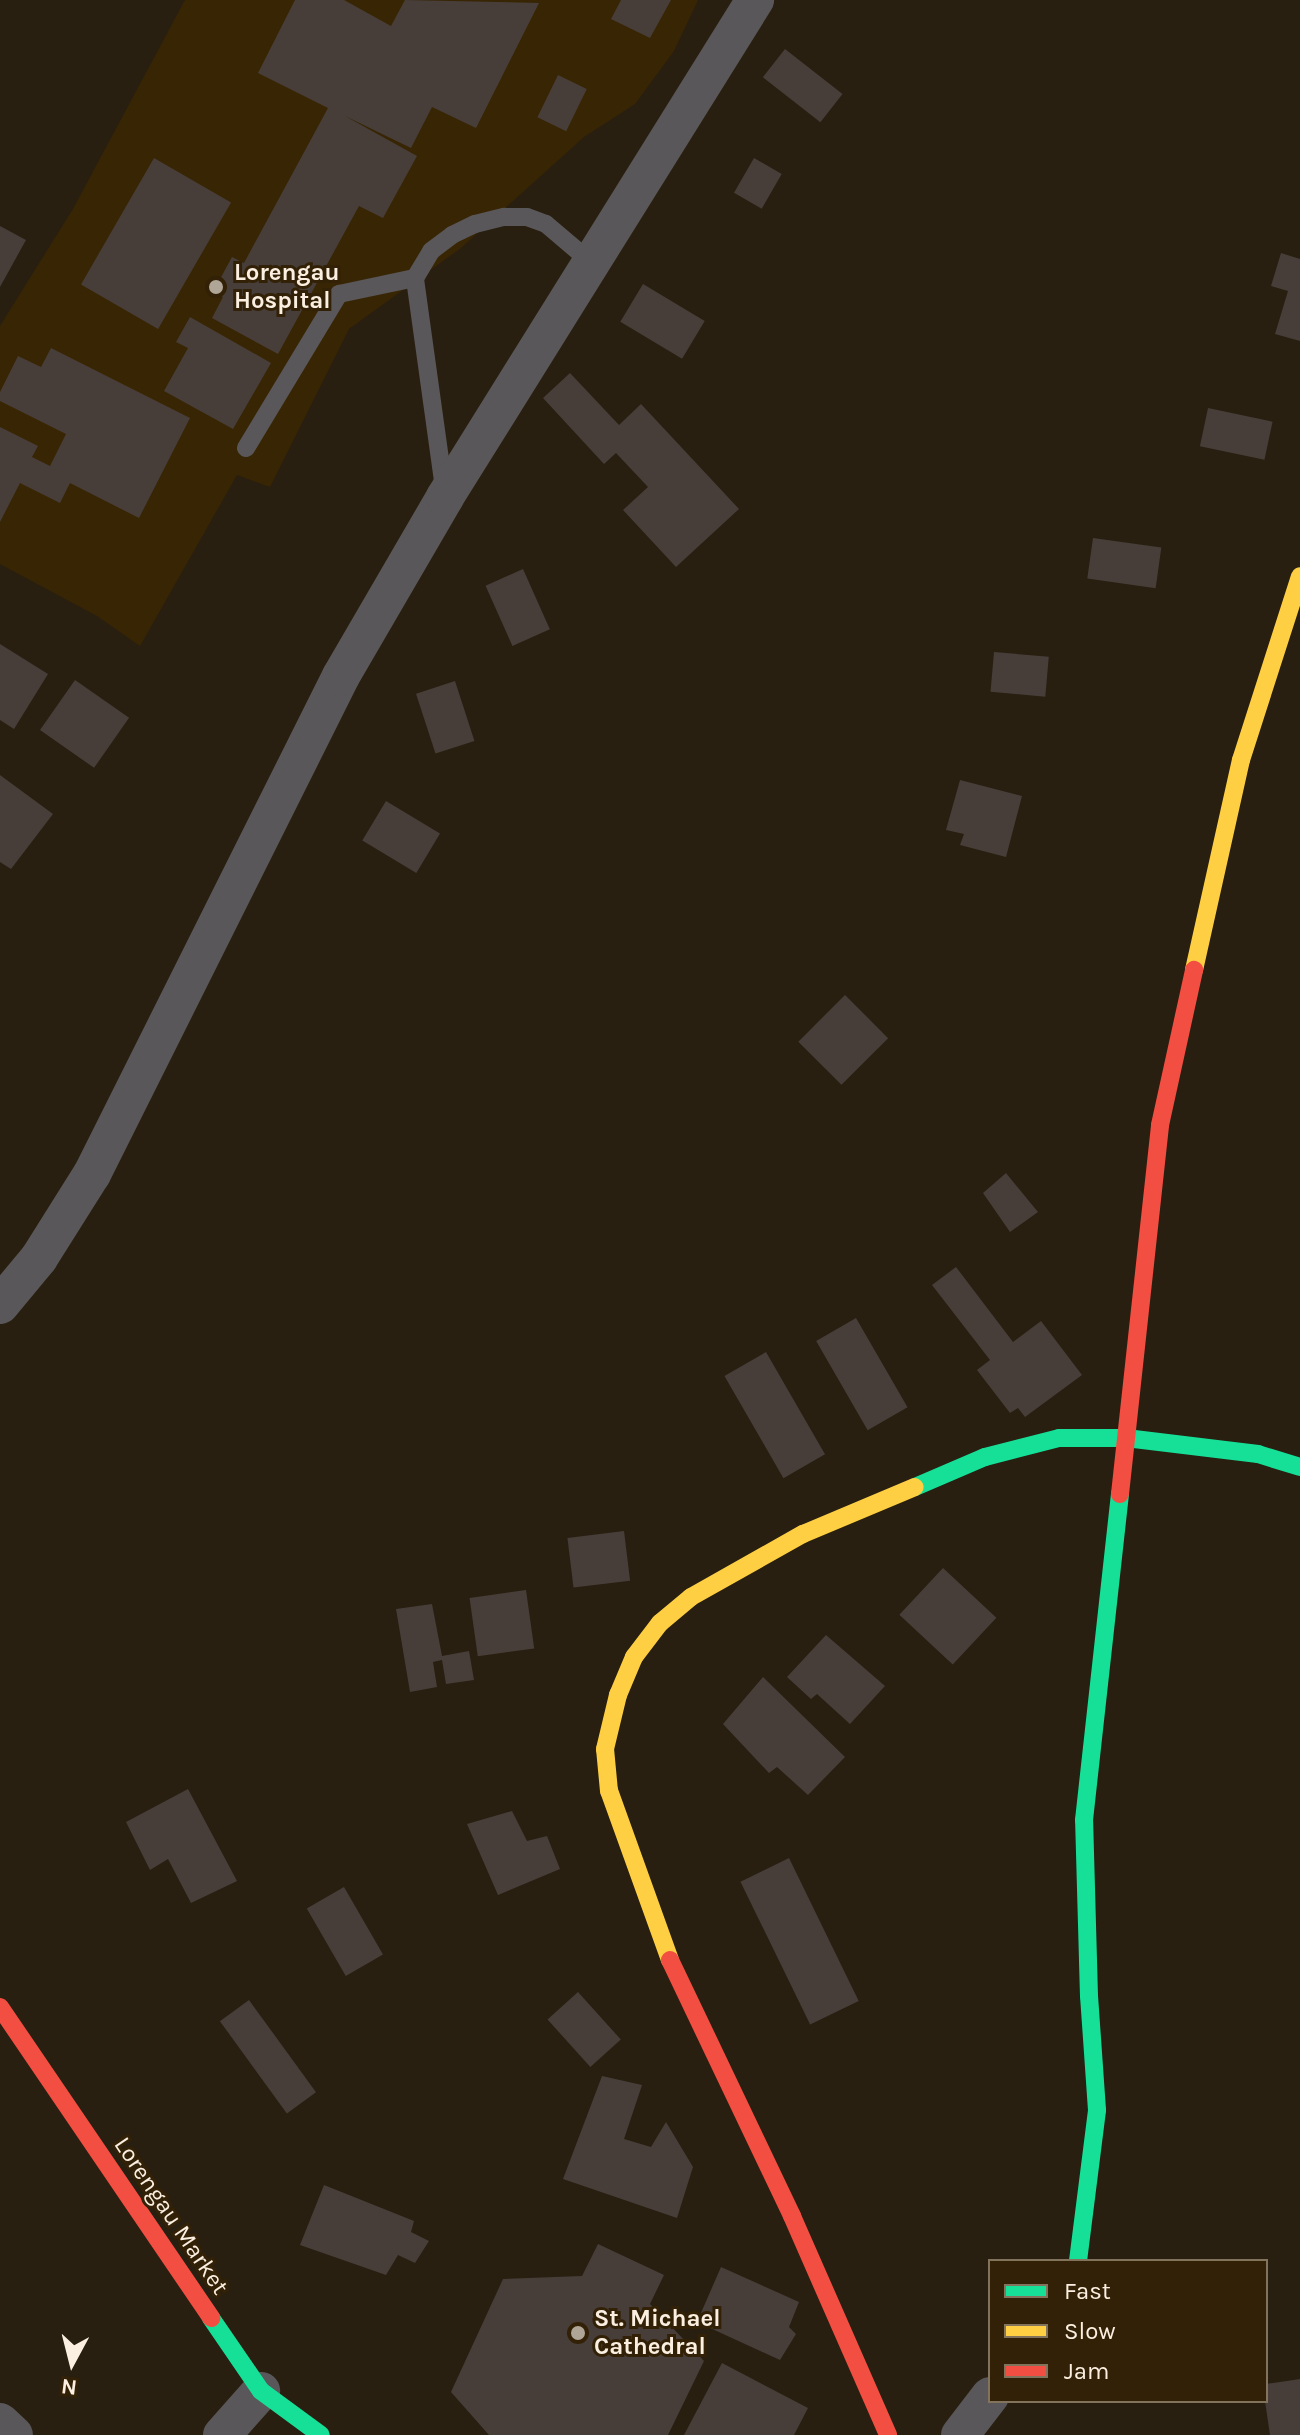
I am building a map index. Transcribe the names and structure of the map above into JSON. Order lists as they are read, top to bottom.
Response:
{
  "streets": {
    "street": ["Lorengau Market"]
  },
  "places": ["Lorengau Hospital", "St. Michael Cathedral"],
  "legend": ["Fast", "Slow", "Jam"],
  "north": "bottom"
}
